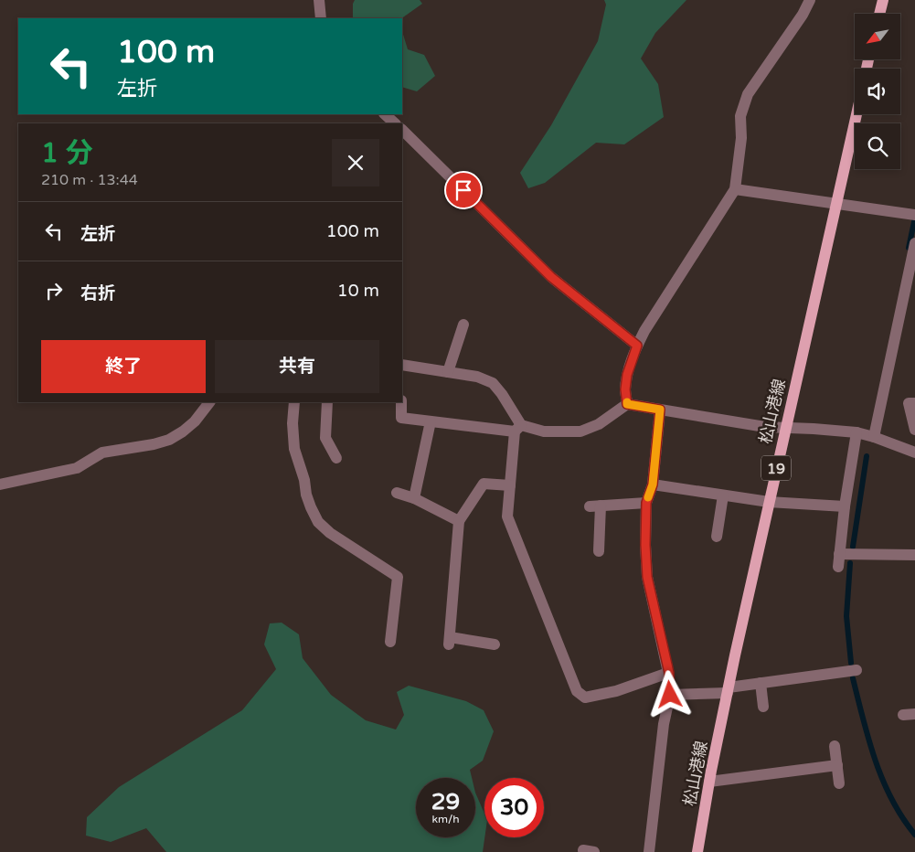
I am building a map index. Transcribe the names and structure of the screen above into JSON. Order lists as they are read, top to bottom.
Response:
{
  "streets": {
    "main road": ["松山港線", "19"]
  },
  "north": "bottom left",
  "page": {
    "turn": ["100 m", "左折"],
    "heading": ["1 分", "210 m · 13:44"],
    "list": [
      {
        "name": "左折",
        "value": "100 m"
      },
      {
        "name": "右折",
        "value": "10 m"
      }
    ],
    "buttons": ["終了", "共有"],
    "speed": "29 km/h",
    "limit": "30"
  }
}
